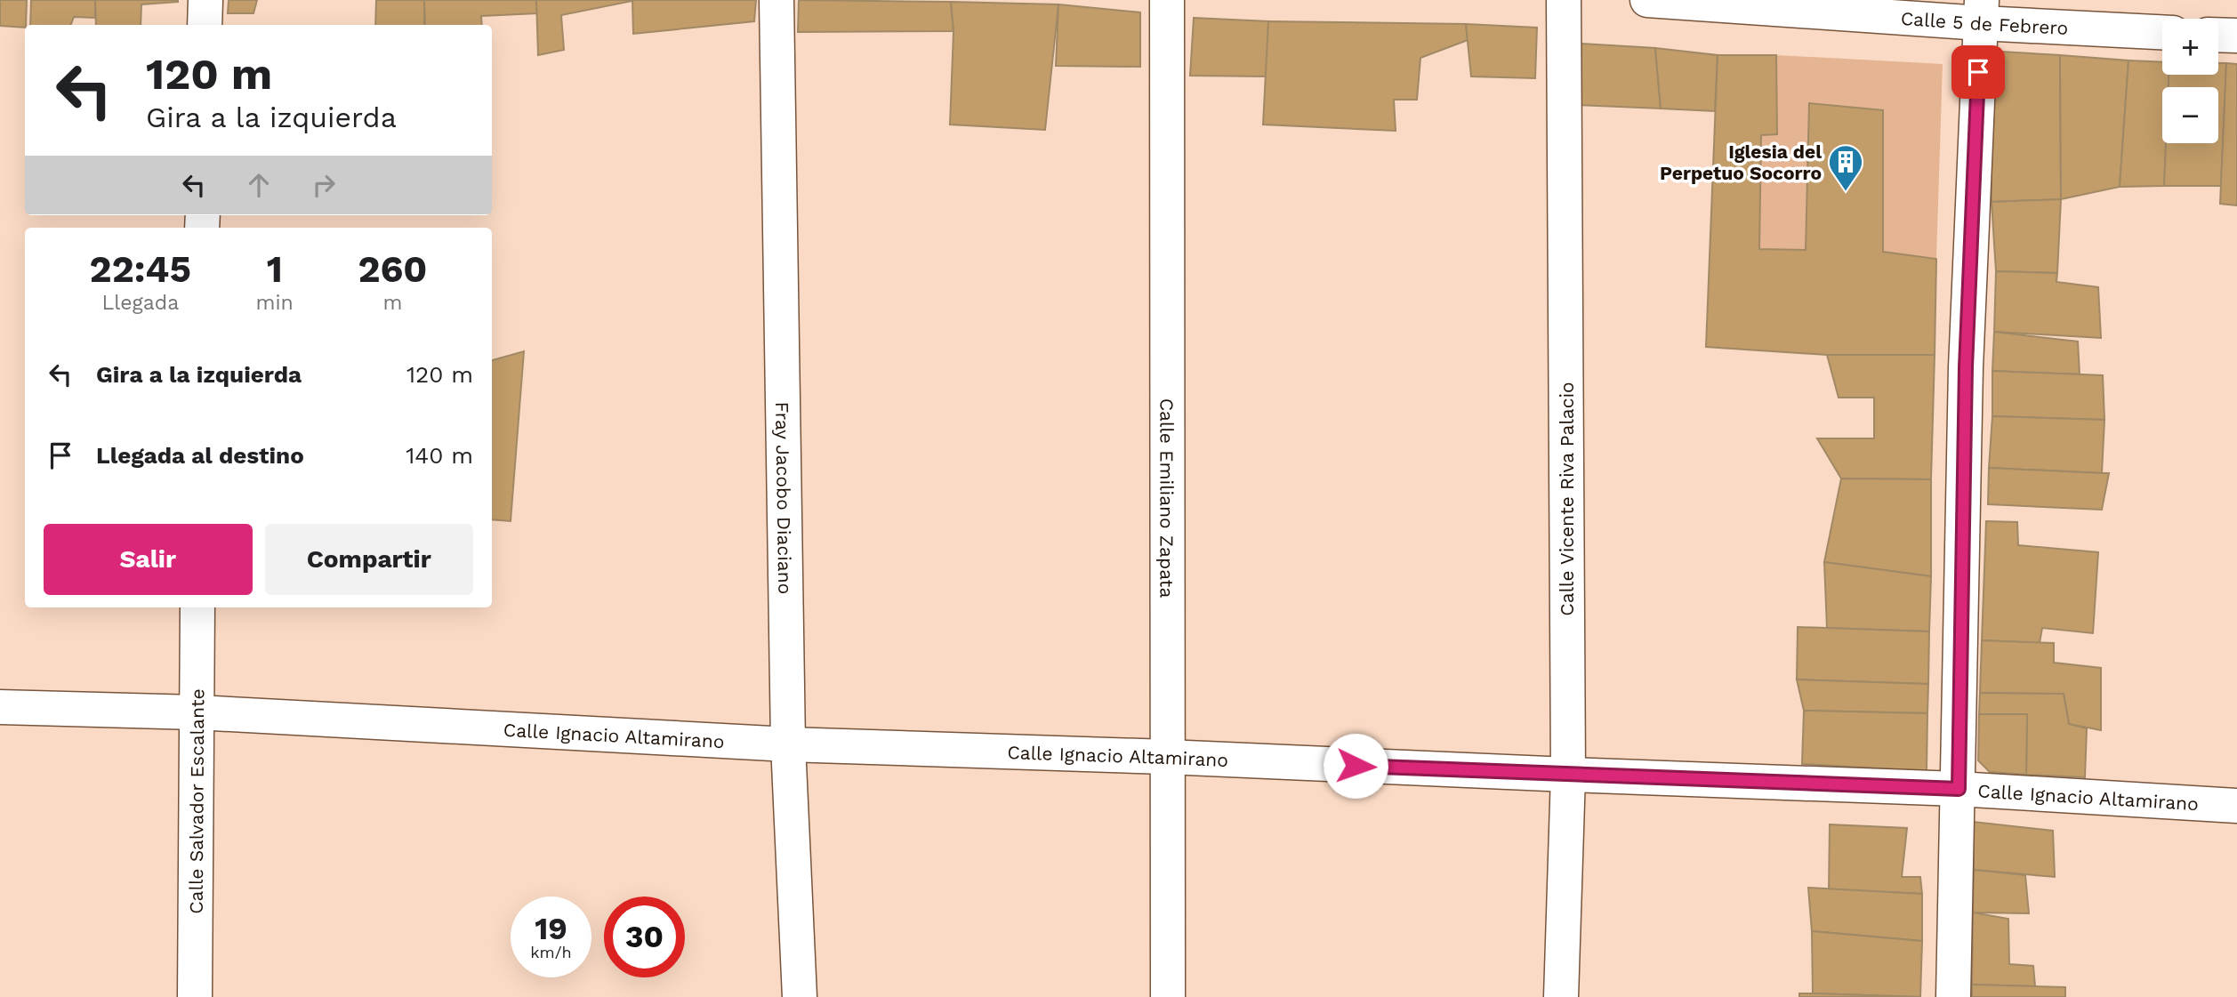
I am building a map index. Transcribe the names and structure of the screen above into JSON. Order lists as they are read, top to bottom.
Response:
{
  "streets": {
    "street": [
      "Calle 5 de Febrero",
      "Fray Jacobo Diaciano",
      "Calle Emiliano Zapata",
      "Calle Vicente Riva Palacio",
      "Calle Ignacio Altamirano",
      "Calle Salvador Escalante"
    ]
  },
  "crossings": [
    ["Fray Jacobo Diaciano", "Calle Ignacio Altamirano"],
    ["Calle Emiliano Zapata", "Calle Ignacio Altamirano"],
    ["Calle Vicente Riva Palacio", "Calle Ignacio Altamirano"],
    ["Calle Ignacio Altamirano", "Calle Salvador Escalante"]
  ],
  "places": {
    "building": ["Iglesia del Perpetuo Socorro"]
  },
  "page": {
    "map_buttons": ["+", "−"],
    "turn": ["120 m", "Gira a la izquierda"],
    "eta": [
      "22:45",
      "Llegada",
      "1",
      "min",
      "260",
      "m"
    ],
    "list": [
      {
        "name": "Gira a la izquierda",
        "value": "120 m"
      },
      {
        "name": "Llegada al destino",
        "value": "140 m"
      }
    ],
    "buttons": ["Salir", "Compartir"],
    "speed": "19 km/h",
    "limit": "30"
  }
}
